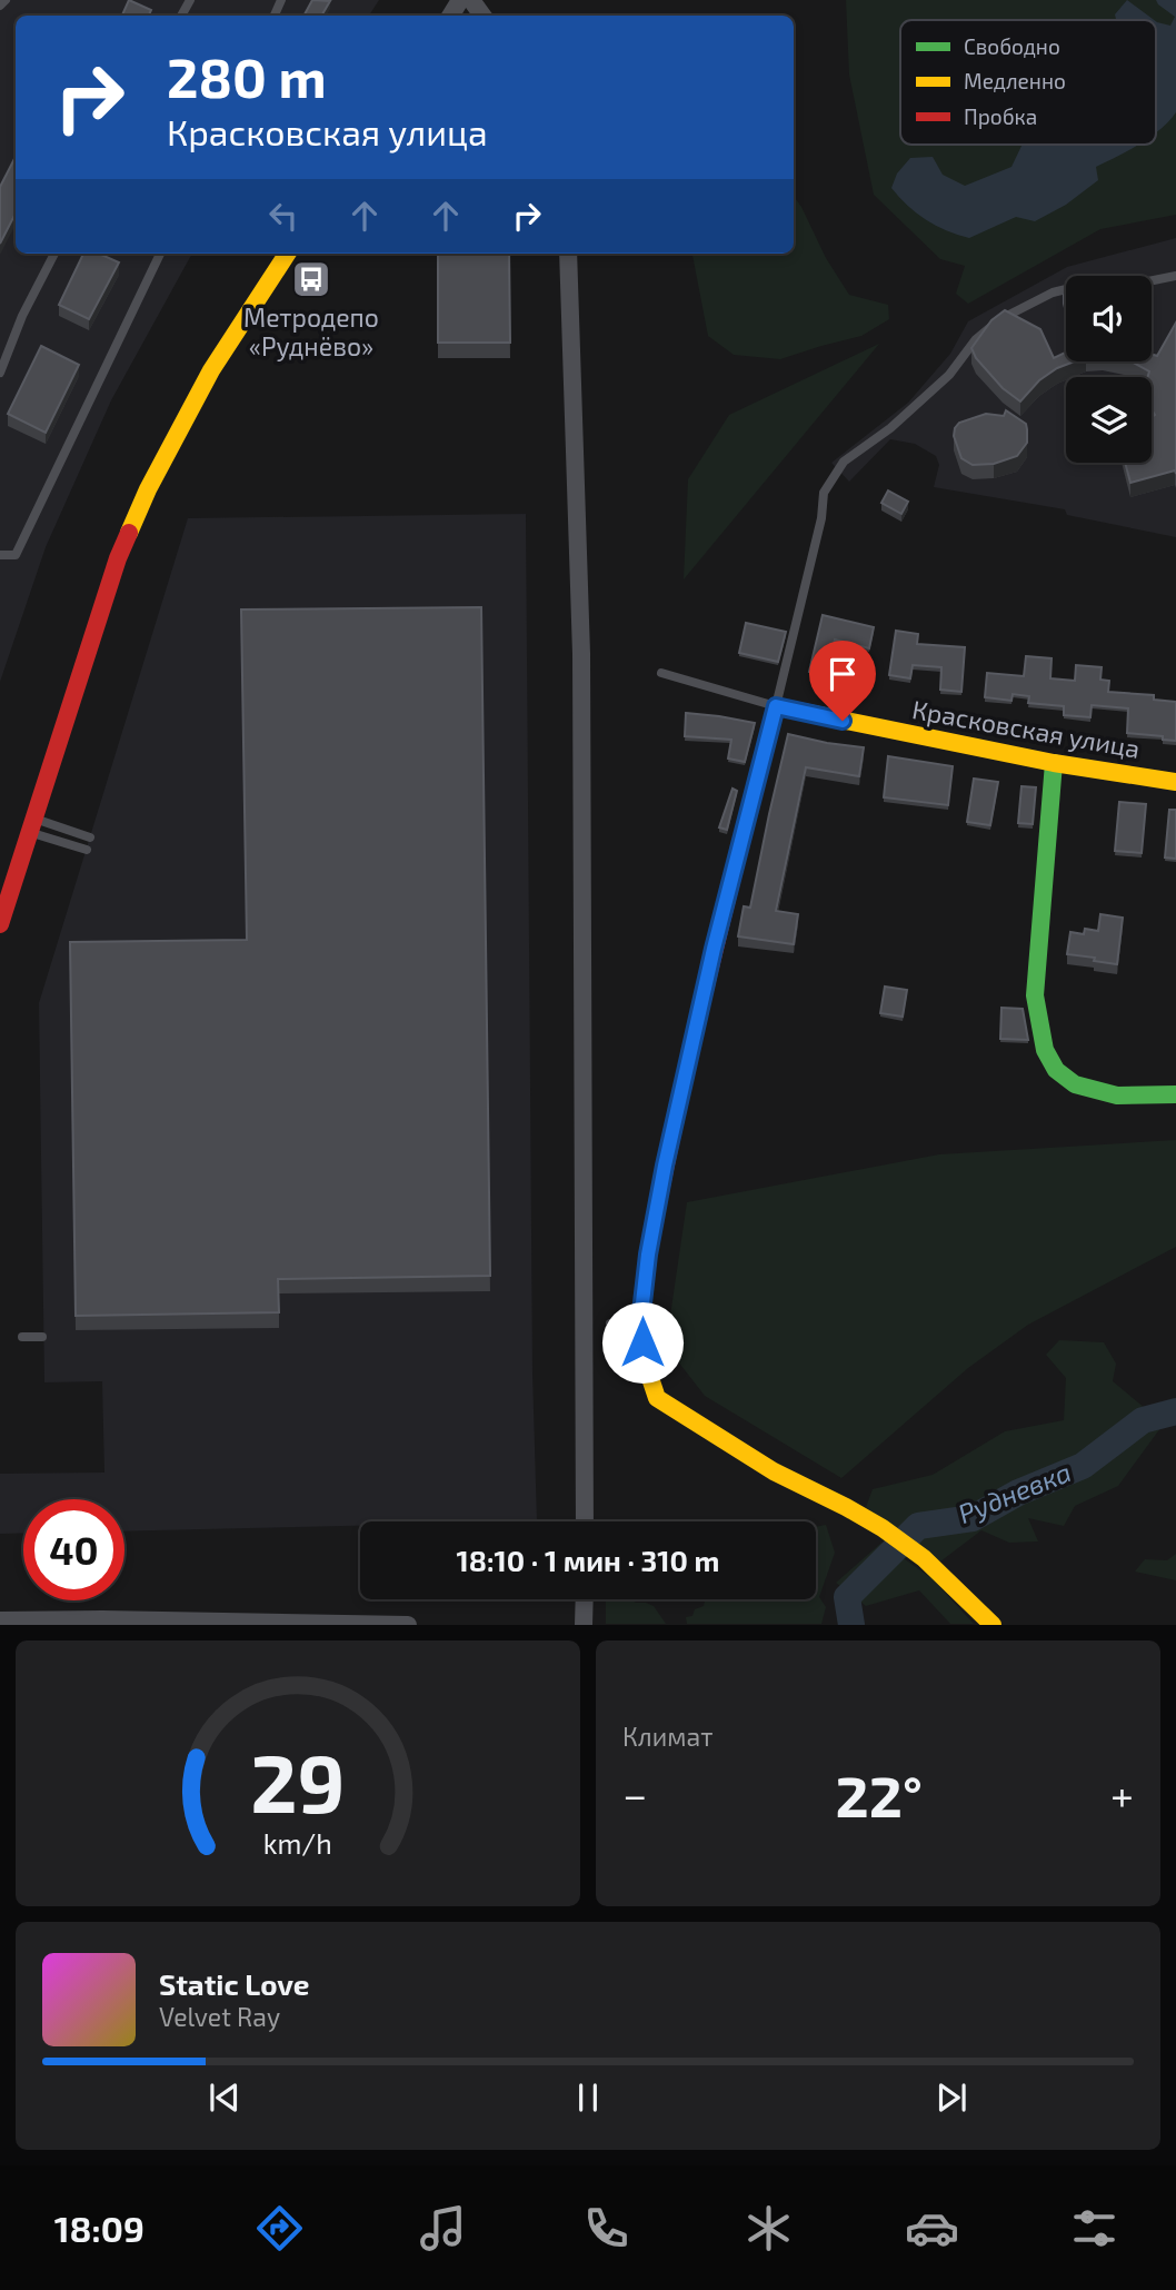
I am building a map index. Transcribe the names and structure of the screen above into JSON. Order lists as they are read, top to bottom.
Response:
{
  "streets": {
    "street": ["Красковская улица"]
  },
  "water": ["Рудневка"],
  "places": {
    "bus stop": ["Метродепо «Руднёво»"]
  },
  "legend": ["Свободно", "Медленно", "Пробка"],
  "page": {
    "turn": ["280 m", "Красковская улица"],
    "limit": "40",
    "trip": "18:10 · 1 мин · 310 m",
    "tile": "Климат",
    "heat": ["−", "22°", "+"],
    "song": ["Static Love", "Velvet Ray"],
    "tabs": "18:09",
    "gauge": ["29", "km/h"]
  }
}
